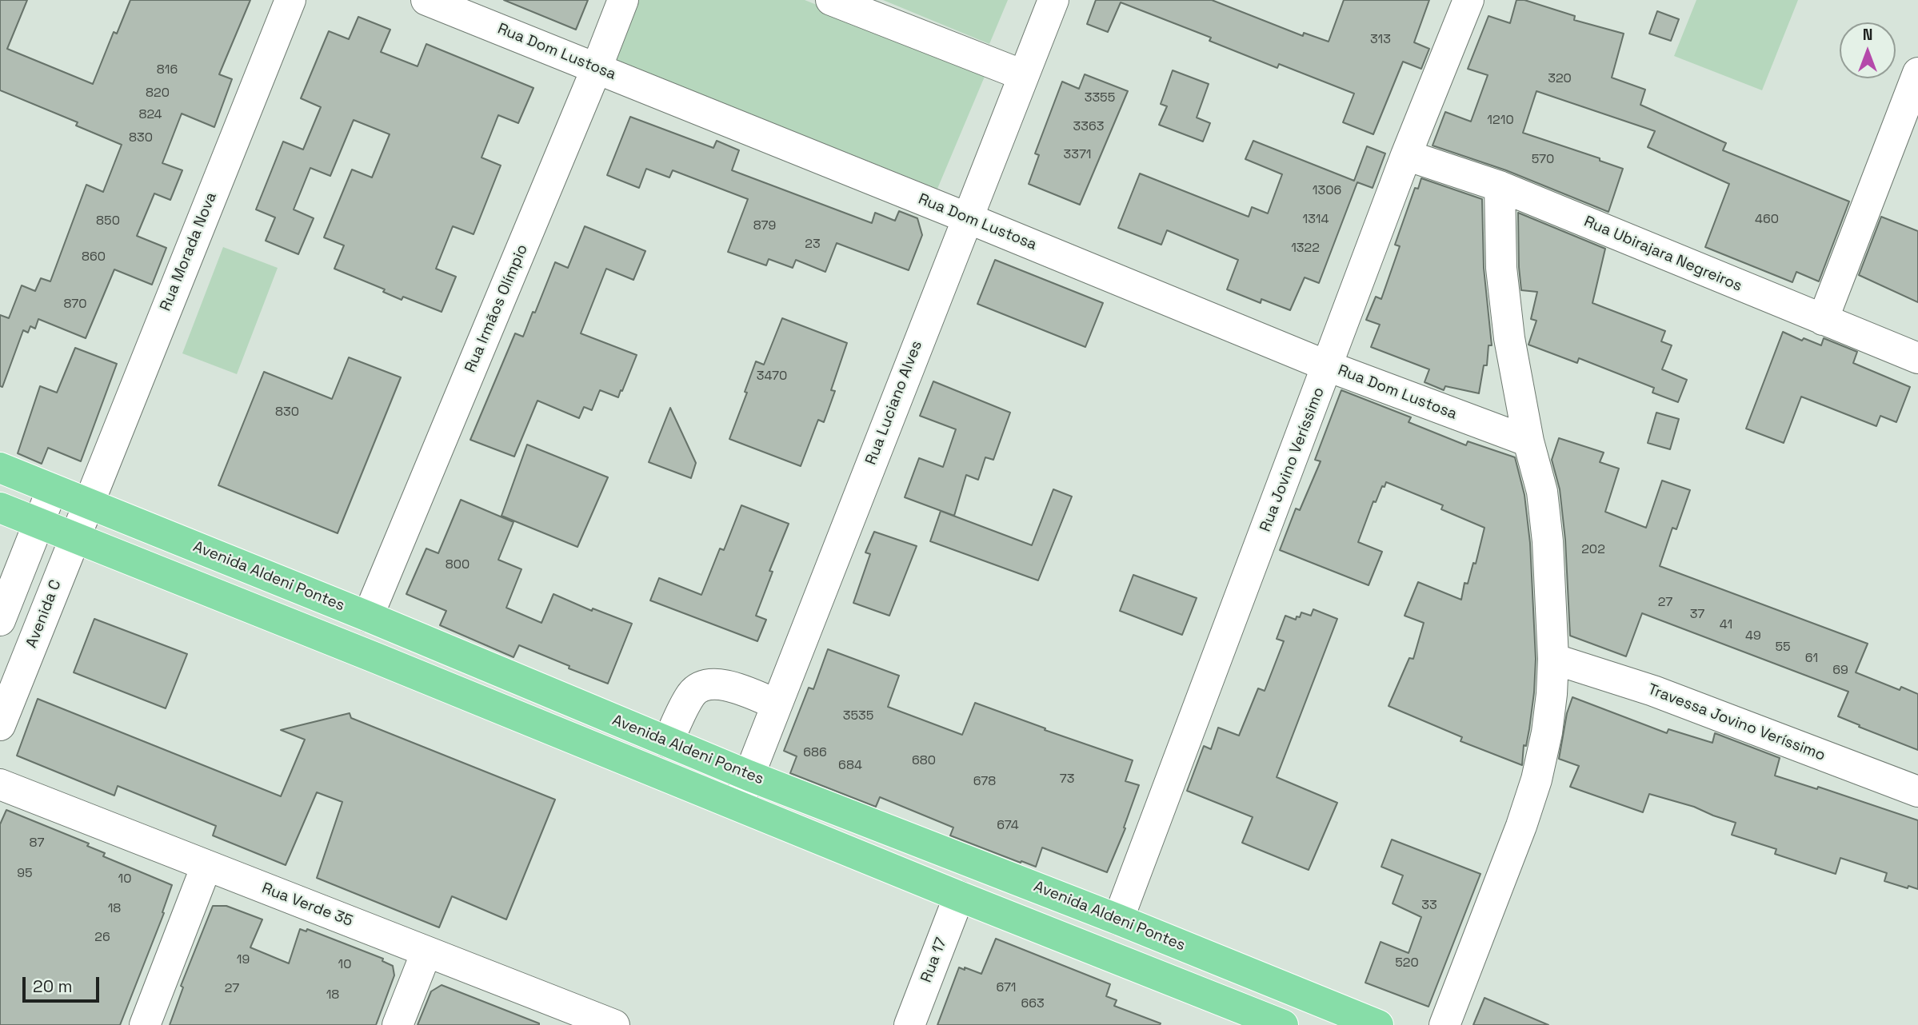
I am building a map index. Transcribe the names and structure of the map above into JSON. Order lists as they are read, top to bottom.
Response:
{
  "streets": {
    "main road": ["Avenida Aldeni Pontes"],
    "street": [
      "Rua Dom Lustosa",
      "Rua Morada Nova",
      "Rua Ubirajara Negreiros",
      "Rua Irmãos Olímpio",
      "Rua Luciano Alves",
      "Rua Jovino Veríssimo",
      "Avenida C",
      "Travessa Jovino Veríssimo",
      "Rua Verde 35",
      "Rua 17"
    ]
  },
  "crossings": [
    ["Rua Dom Lustosa", "Rua Irmãos Olímpio"],
    ["Rua Dom Lustosa", "Rua Luciano Alves"],
    ["Rua Dom Lustosa", "Rua Jovino Veríssimo"],
    ["Rua Morada Nova", "Avenida Aldeni Pontes"],
    ["Rua Morada Nova", "Avenida C"],
    ["Rua Ubirajara Negreiros", "Rua Jovino Veríssimo"],
    ["Rua Irmãos Olímpio", "Avenida Aldeni Pontes"],
    ["Rua Luciano Alves", "Avenida Aldeni Pontes"],
    ["Rua Jovino Veríssimo", "Avenida Aldeni Pontes"],
    ["Avenida Aldeni Pontes", "Avenida C"]
  ],
  "house_numbers": [
    "313",
    "816",
    "320",
    "820",
    "3355",
    "824",
    "1210",
    "3363",
    "830",
    "3371",
    "570",
    "1306",
    "1314",
    "460",
    "850",
    "879",
    "23",
    "1322",
    "860",
    "870",
    "3470",
    "830",
    "202",
    "800",
    "27",
    "37",
    "41",
    "49",
    "55",
    "61",
    "69",
    "3535",
    "686",
    "680",
    "684",
    "73",
    "678",
    "674",
    "87",
    "95",
    "10",
    "33",
    "18",
    "26",
    "19",
    "520",
    "10",
    "671",
    "27",
    "18",
    "663"
  ],
  "scale_bar": "20 m",
  "north": "top"
}
